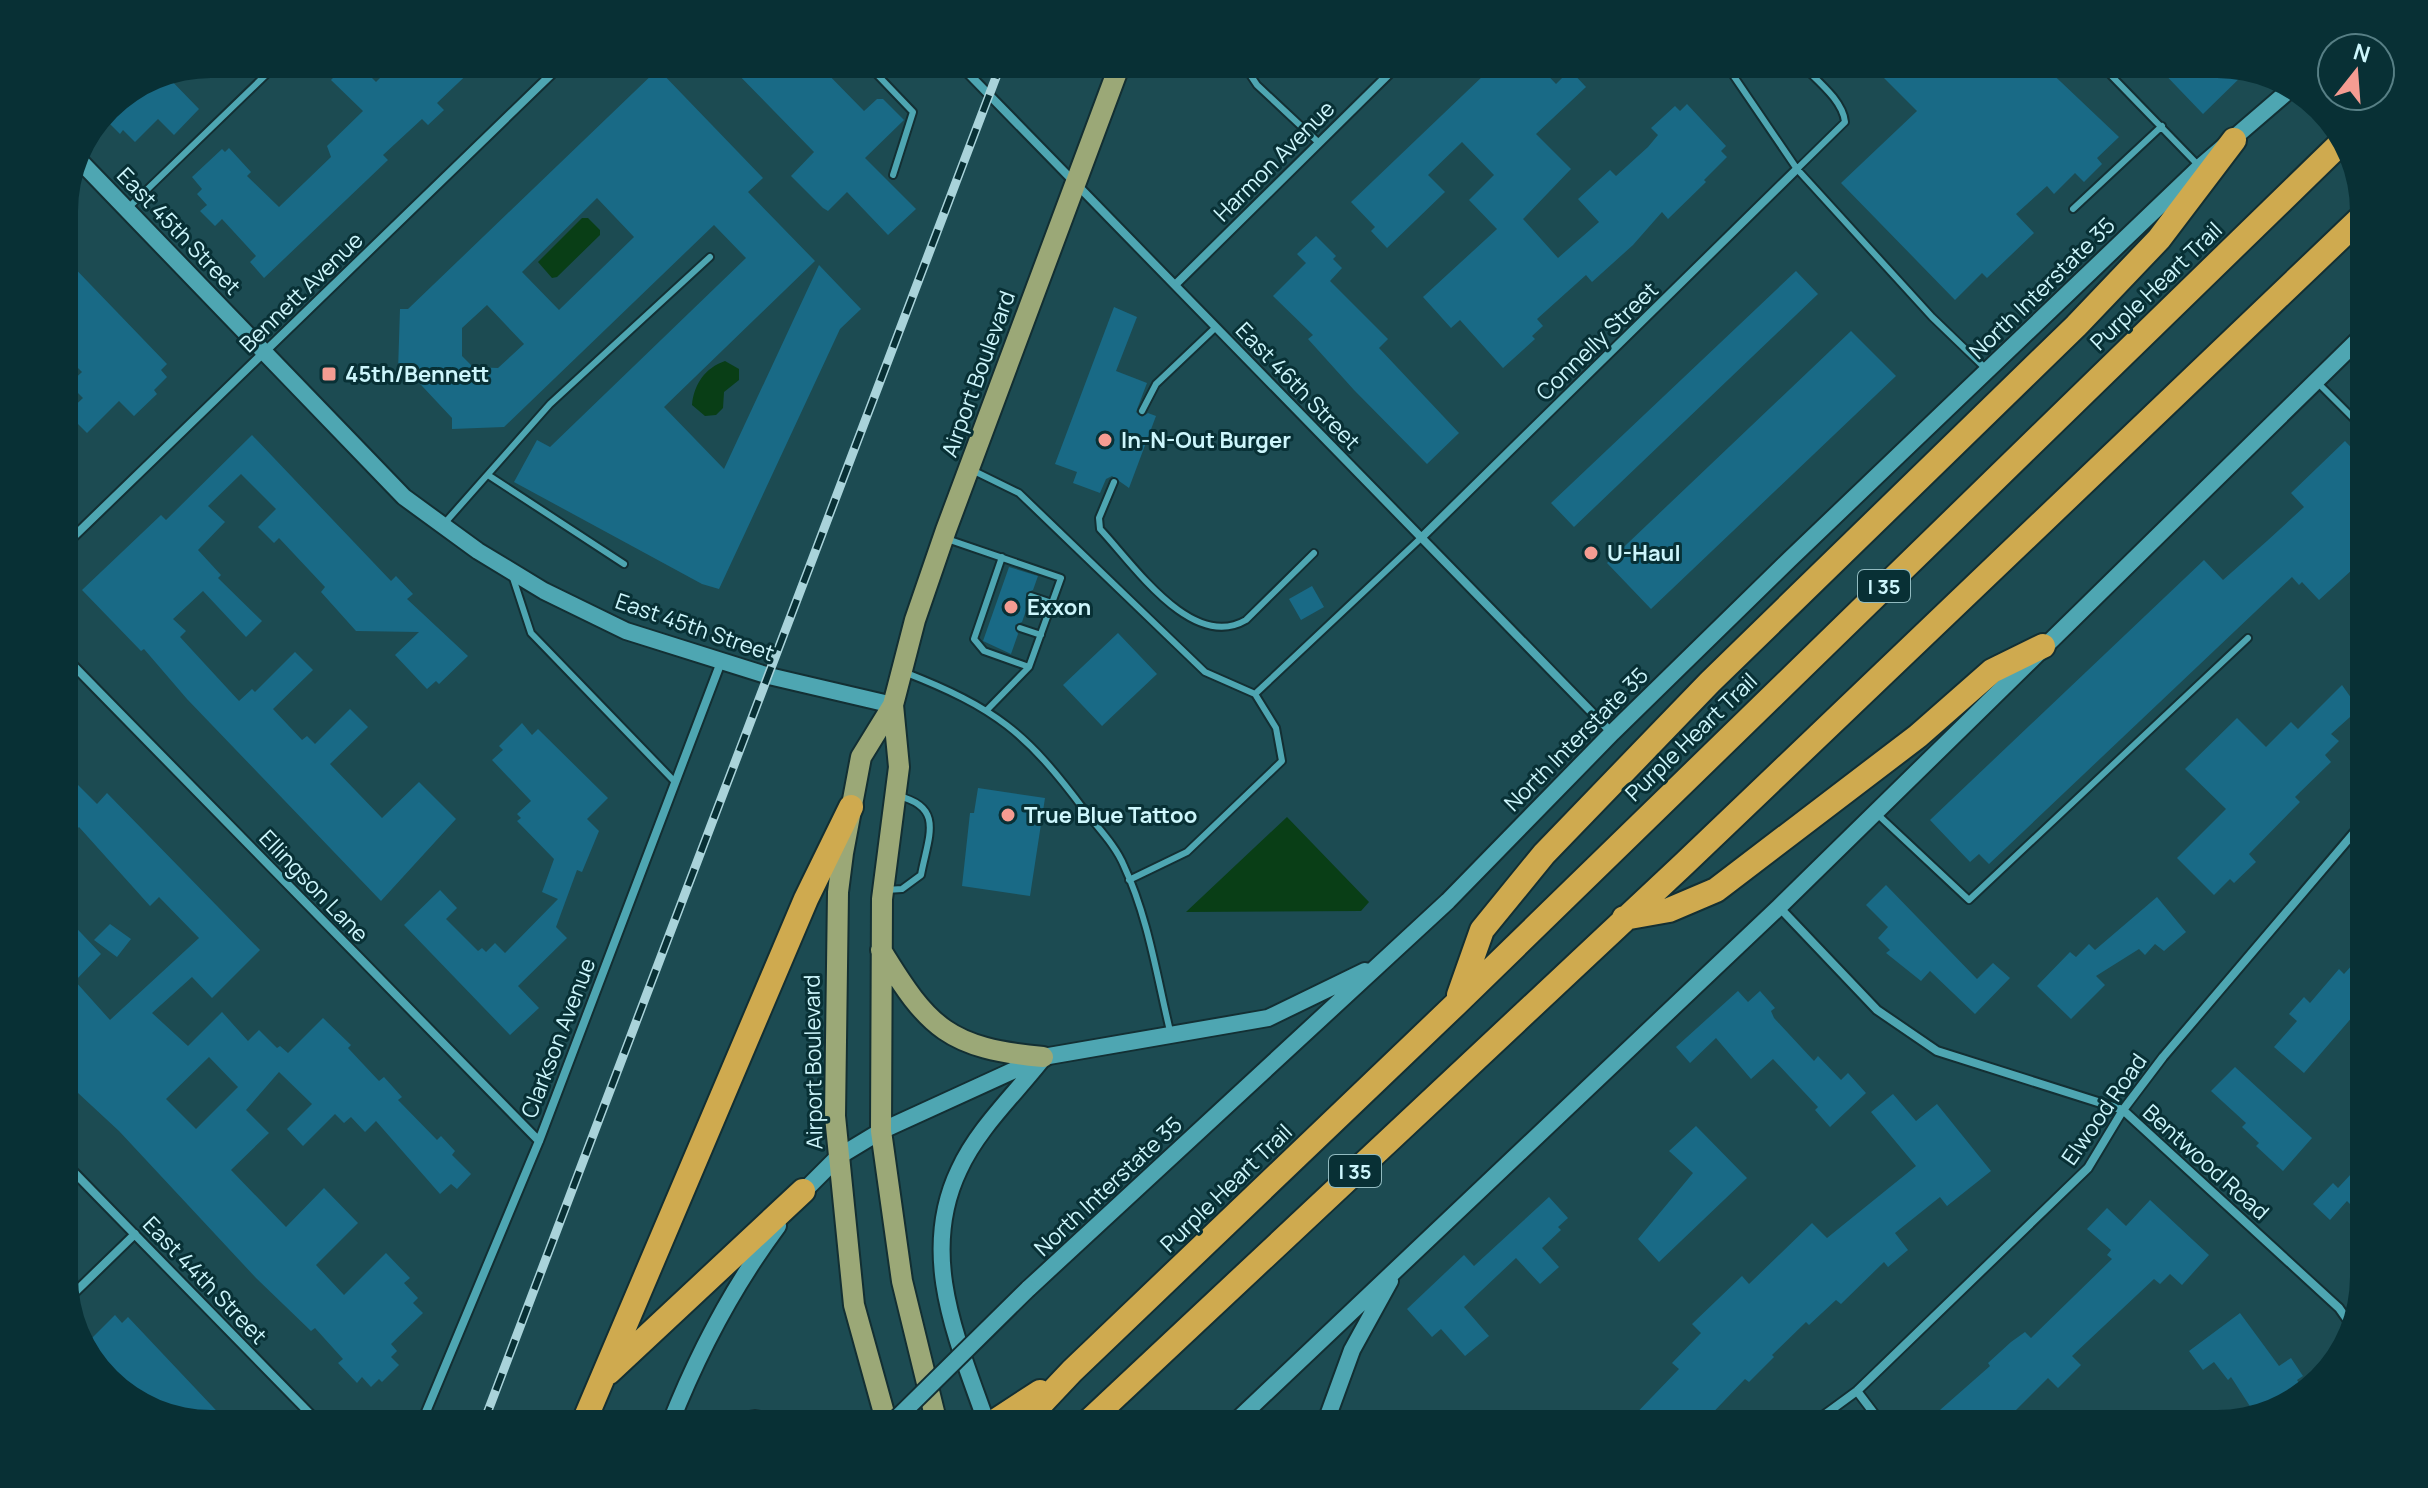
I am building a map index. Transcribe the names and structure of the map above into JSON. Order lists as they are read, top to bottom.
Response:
{
  "streets": {
    "highway": ["Purple Heart Trail", "I 35"],
    "main road": ["East 45th Street", "North Interstate 35", "Airport Boulevard"],
    "street": [
      "Harmon Avenue",
      "Bennett Avenue",
      "Connelly Street",
      "East 46th Street",
      "Ellingson Lane",
      "Clarkson Avenue",
      "Elwood Road",
      "Bentwood Road",
      "East 44th Street"
    ]
  },
  "crossings": [
    ["Harmon Avenue", "East 46th Street"],
    ["East 45th Street", "Bennett Avenue"],
    ["East 45th Street", "Airport Boulevard"],
    ["East 45th Street", "Clarkson Avenue"],
    ["North Interstate 35", "East 46th Street"],
    ["Connelly Street", "East 46th Street"],
    ["Airport Boulevard", "East 46th Street"],
    ["Ellingson Lane", "Clarkson Avenue"],
    ["Elwood Road", "Bentwood Road"]
  ],
  "places": {
    "transit": ["45th/Bennett"],
    "other": [
      "In-N-Out Burger",
      "U-Haul",
      "Exxon",
      "True Blue Tattoo"
    ]
  },
  "north": "top"
}
